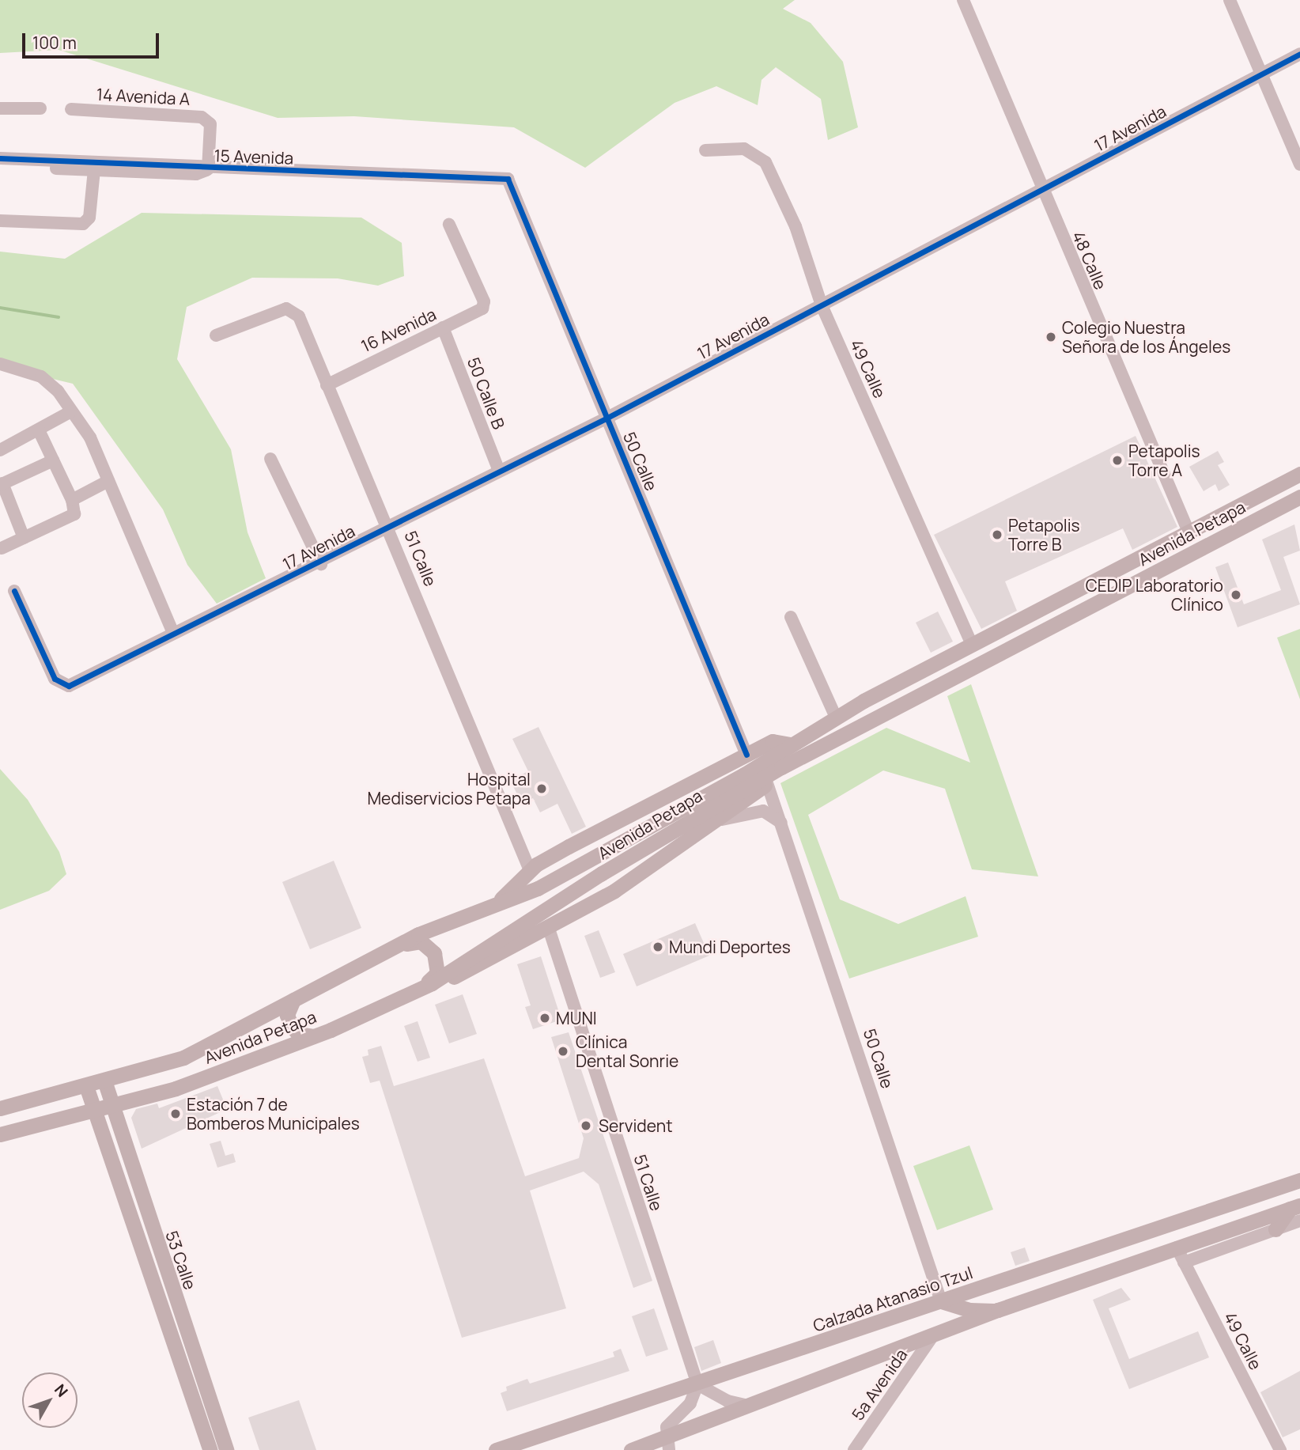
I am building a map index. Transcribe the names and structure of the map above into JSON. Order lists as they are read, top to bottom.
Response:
{
  "streets": {
    "main road": ["Avenida Petapa", "53 Calle", "Calzada Atanasio Tzul"],
    "street": [
      "14 Avenida A",
      "17 Avenida",
      "15 Avenida",
      "48 Calle",
      "16 Avenida",
      "49 Calle",
      "50 Calle B",
      "50 Calle",
      "51 Calle",
      "5a Avenida"
    ]
  },
  "crossings": [
    ["14 Avenida A", "15 Avenida"],
    ["17 Avenida", "48 Calle"],
    ["17 Avenida", "49 Calle"],
    ["17 Avenida", "50 Calle B"],
    ["17 Avenida", "50 Calle"],
    ["17 Avenida", "51 Calle"],
    ["15 Avenida", "50 Calle"],
    ["48 Calle", "Avenida Petapa"],
    ["16 Avenida", "50 Calle B"],
    ["16 Avenida", "51 Calle"],
    ["49 Calle", "Avenida Petapa"],
    ["50 Calle", "Calzada Atanasio Tzul"],
    ["Avenida Petapa", "53 Calle"],
    ["51 Calle", "Calzada Atanasio Tzul"]
  ],
  "places": [
    "Colegio Nuestra Señora de los Ángeles",
    "Petapolis Torre A",
    "Petapolis Torre B",
    "CEDIP Laboratorio Clínico",
    "Hospital Mediservicios Petapa",
    "Mundi Deportes",
    "MUNI",
    "Clínica Dental Sonrie",
    "Estación 7 de Bomberos Municipales",
    "Servident"
  ],
  "scale_bar": "100 m",
  "north": "top right"
}
